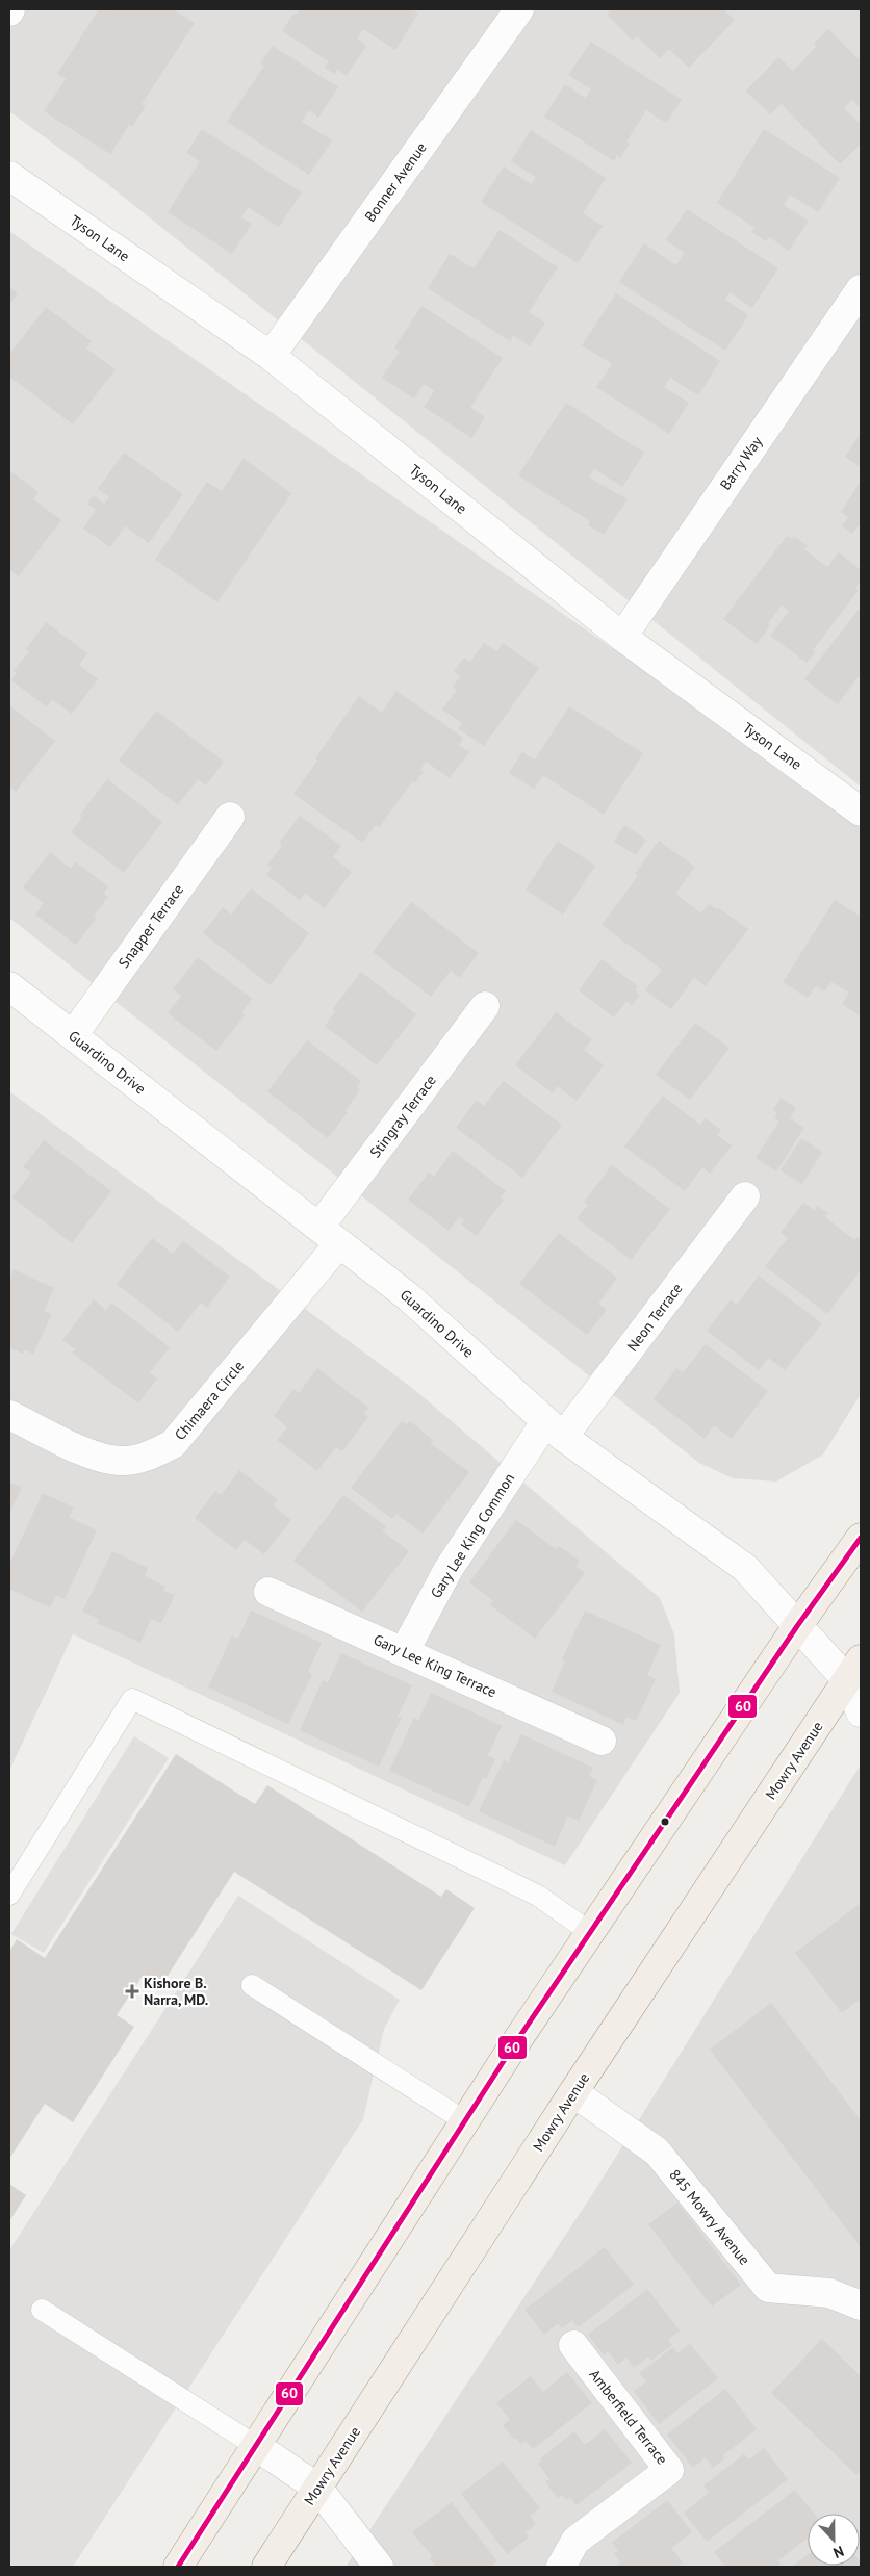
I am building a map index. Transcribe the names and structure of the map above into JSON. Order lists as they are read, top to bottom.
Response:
{
  "streets": {
    "main road": ["Mowry Avenue"],
    "street": [
      "Bonner Avenue",
      "Tyson Lane",
      "Barry Way",
      "Snapper Terrace",
      "Guardino Drive",
      "Stingray Terrace",
      "Neon Terrace",
      "Chimaera Circle",
      "Gary Lee King Common",
      "Gary Lee King Terrace",
      "845 Mowry Avenue",
      "Amberfield Terrace"
    ]
  },
  "crossings": [
    ["Bonner Avenue", "Tyson Lane"],
    ["Tyson Lane", "Barry Way"],
    ["Snapper Terrace", "Guardino Drive"],
    ["Guardino Drive", "Stingray Terrace"],
    ["Guardino Drive", "Neon Terrace"],
    ["Guardino Drive", "Chimaera Circle"],
    ["Guardino Drive", "Gary Lee King Common"],
    ["Guardino Drive", "Mowry Avenue"],
    ["Stingray Terrace", "Chimaera Circle"],
    ["Neon Terrace", "Gary Lee King Common"],
    ["Gary Lee King Common", "Gary Lee King Terrace"],
    ["Mowry Avenue", "845 Mowry Avenue"]
  ],
  "places": {
    "health": ["Kishore B. Narra, MD."]
  },
  "lines": ["transit line 60"],
  "north": "bottom"
}
